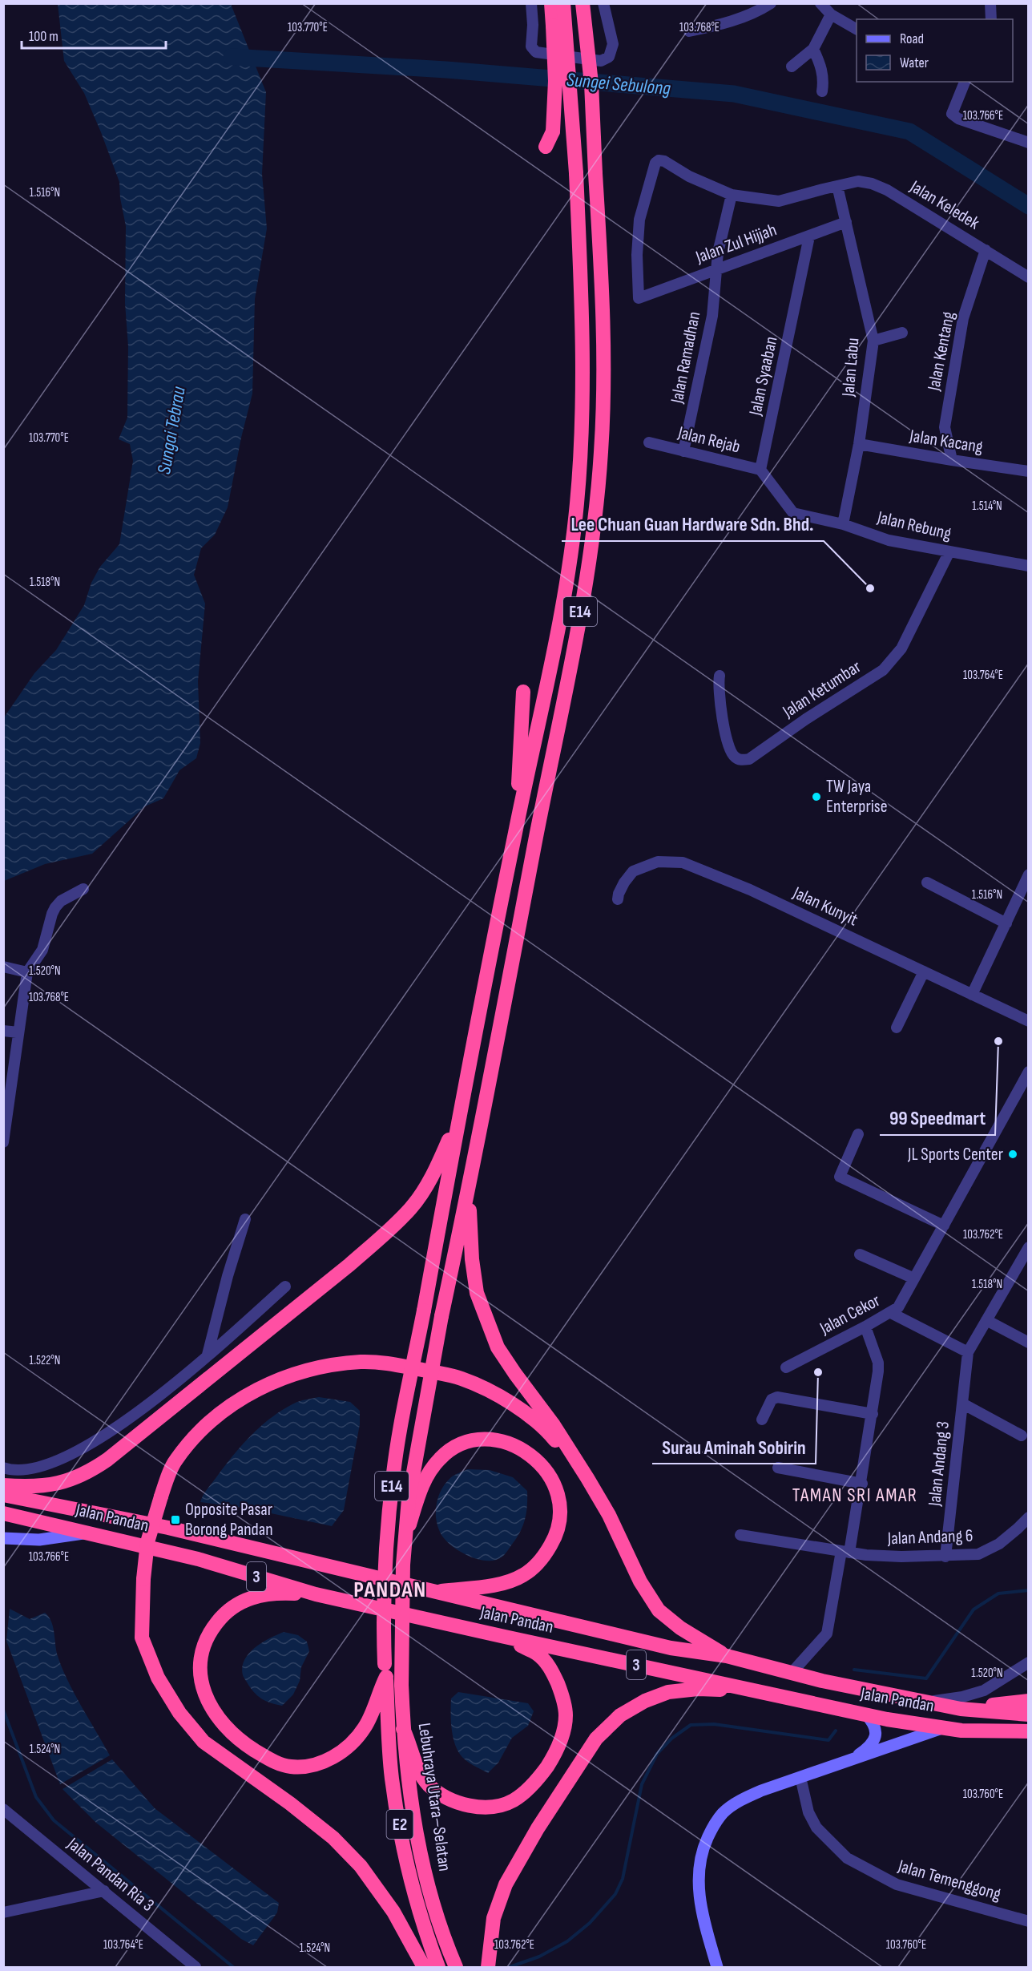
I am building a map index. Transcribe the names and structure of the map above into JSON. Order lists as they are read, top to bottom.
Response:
{
  "streets": {
    "highway": [
      "E14",
      "Jalan Pandan",
      "3",
      "Lebuhraya Utara–Selatan",
      "E2"
    ],
    "street": [
      "Jalan Keledek",
      "Jalan Zul Hijjah",
      "Jalan Kentang",
      "Jalan Ramadhan",
      "Jalan Labu",
      "Jalan Syaaban",
      "Jalan Rejab",
      "Jalan Kacang",
      "Jalan Rebung",
      "Jalan Ketumbar",
      "Jalan Kunyit",
      "Jalan Cekor",
      "Jalan Andang 3",
      "Jalan Andang 6",
      "Jalan Pandan Ria 3",
      "Jalan Temenggong"
    ]
  },
  "crossings": [
    ["Jalan Keledek", "Jalan Zul Hijjah"],
    ["Jalan Keledek", "Jalan Kentang"],
    ["Jalan Keledek", "Jalan Ramadhan"],
    ["Jalan Keledek", "Jalan Labu"],
    ["Jalan Zul Hijjah", "Jalan Ramadhan"],
    ["Jalan Zul Hijjah", "Jalan Labu"],
    ["Jalan Zul Hijjah", "Jalan Syaaban"],
    ["Jalan Kentang", "Jalan Kacang"],
    ["Jalan Ramadhan", "Jalan Rejab"],
    ["Jalan Labu", "Jalan Kacang"],
    ["Jalan Labu", "Jalan Rebung"],
    ["Jalan Syaaban", "Jalan Rejab"],
    ["Jalan Syaaban", "Jalan Rebung"],
    ["Jalan Rejab", "Jalan Rebung"],
    ["Jalan Rebung", "Jalan Ketumbar"],
    ["E14", "Lebuhraya Utara–Selatan"],
    ["Jalan Andang 3", "Jalan Andang 6"]
  ],
  "districts": ["TAMAN SRI AMAR", "PANDAN"],
  "water": ["Sungei Sebulong", "Sungai Tebrau"],
  "places": {
    "other": [
      "Lee Chuan Guan Hardware Sdn. Bhd.",
      "TW Jaya Enterprise",
      "99 Speedmart",
      "JL Sports Center",
      "Surau Aminah Sobirin"
    ],
    "transit": ["Opposite Pasar Borong Pandan"]
  },
  "legend": ["Road", "Water"],
  "scale_bar": "100 m",
  "coordinates": [
    "103.770°E",
    "103.768°E",
    "103.766°E",
    "1.516°N",
    "1.514°N",
    "1.518°N",
    "103.764°E",
    "1.520°N",
    "103.762°E",
    "1.522°N",
    "1.524°N",
    "103.760°E"
  ]
}
